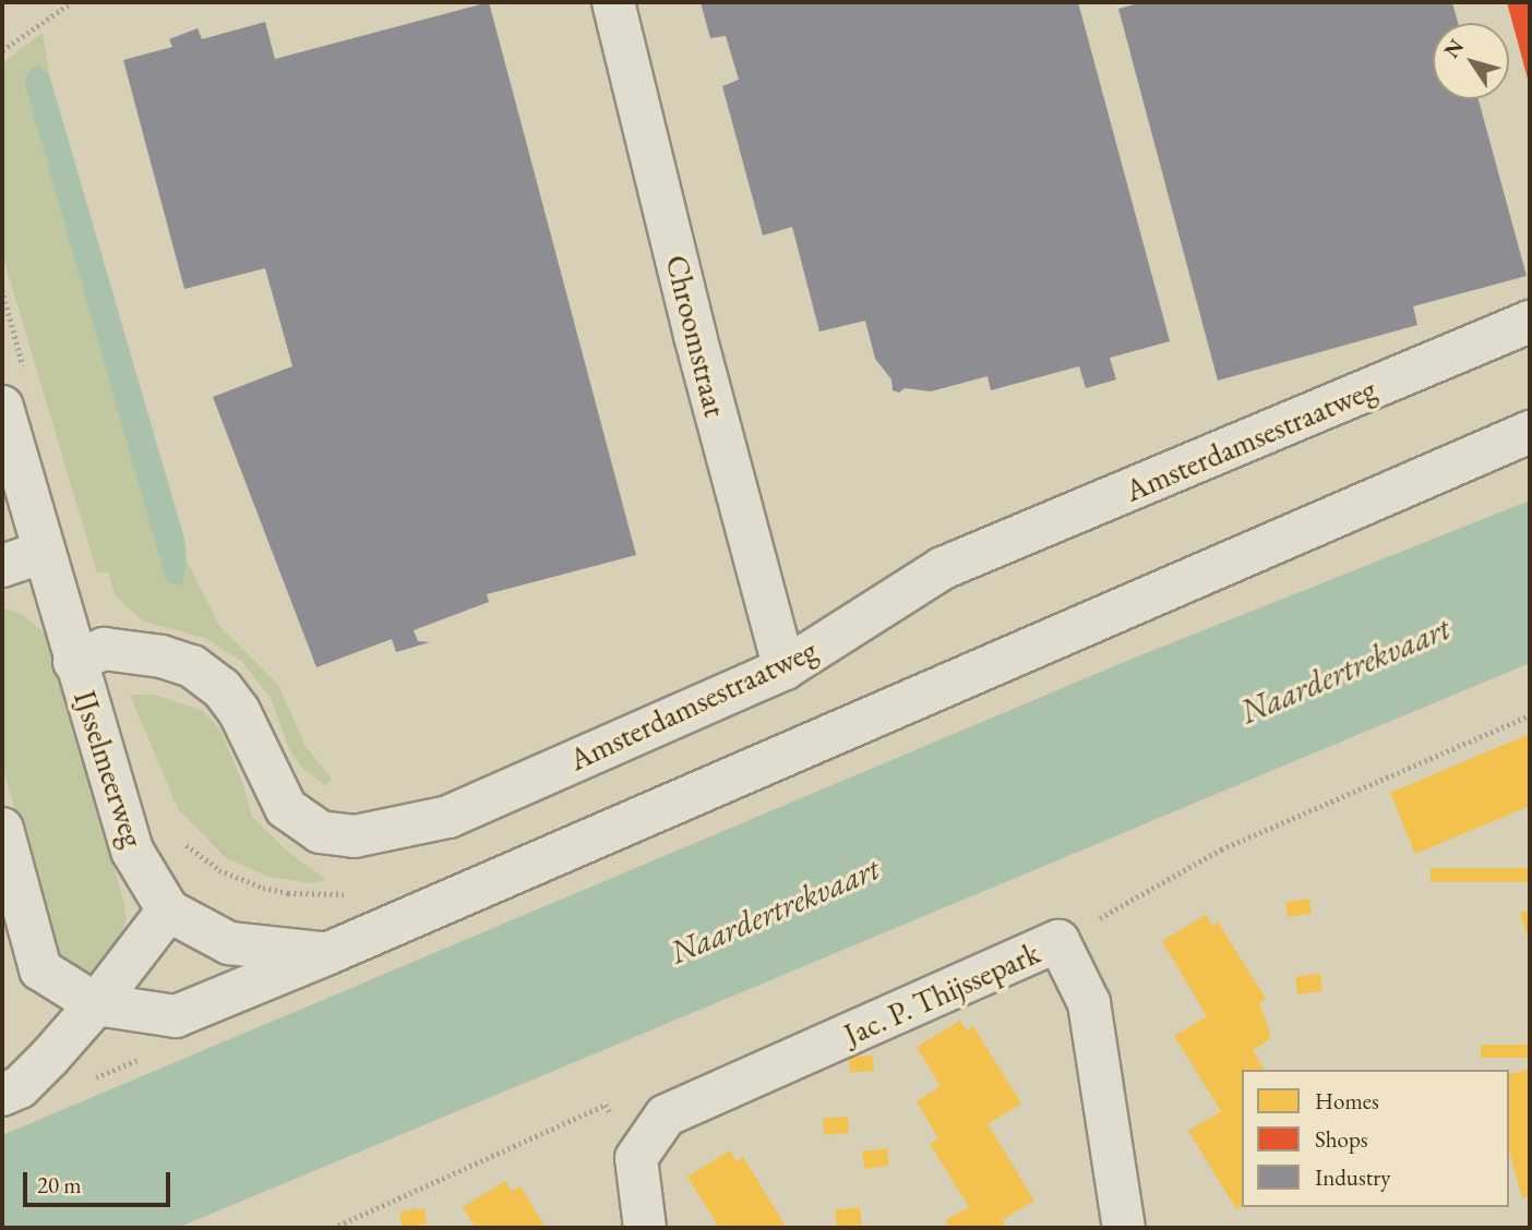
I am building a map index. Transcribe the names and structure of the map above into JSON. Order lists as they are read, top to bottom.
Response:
{
  "streets": {
    "street": [
      "Chroomstraat",
      "Amsterdamsestraatweg",
      "IJsselmeerweg",
      "Jac. P. Thijssepark"
    ]
  },
  "crossings": [
    ["Chroomstraat", "Amsterdamsestraatweg"],
    ["Amsterdamsestraatweg", "IJsselmeerweg"]
  ],
  "water": ["Naardertrekvaart"],
  "legend": ["Homes", "Shops", "Industry"],
  "scale_bar": "20 m",
  "north": "top left"
}
